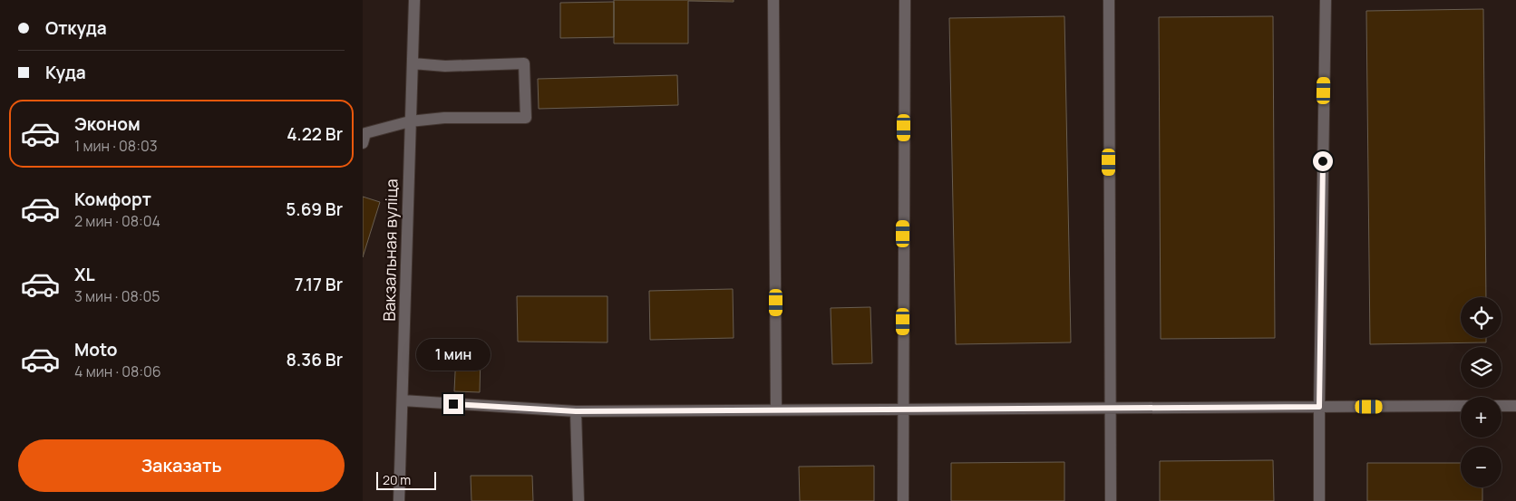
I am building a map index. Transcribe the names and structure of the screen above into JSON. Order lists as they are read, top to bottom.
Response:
{
  "streets": {
    "street": ["Вакзальная вуліца"]
  },
  "scale_bar": "20 m",
  "page": {
    "banner": ["Откуда", "Куда"],
    "list": [
      {
        "name": "Эконом",
        "note": "1 мин · 08:03",
        "value": "4.22 Br"
      },
      {
        "name": "Комфорт",
        "note": "2 мин · 08:04",
        "value": "5.69 Br"
      },
      {
        "name": "XL",
        "note": "3 мин · 08:05",
        "value": "7.17 Br"
      },
      {
        "name": "Moto",
        "note": "4 мин · 08:06",
        "value": "8.36 Br"
      }
    ],
    "map_buttons": ["+", "−"],
    "bubble": "1 мин",
    "buttons": "Заказать",
    "scale": "20 m"
  }
}
